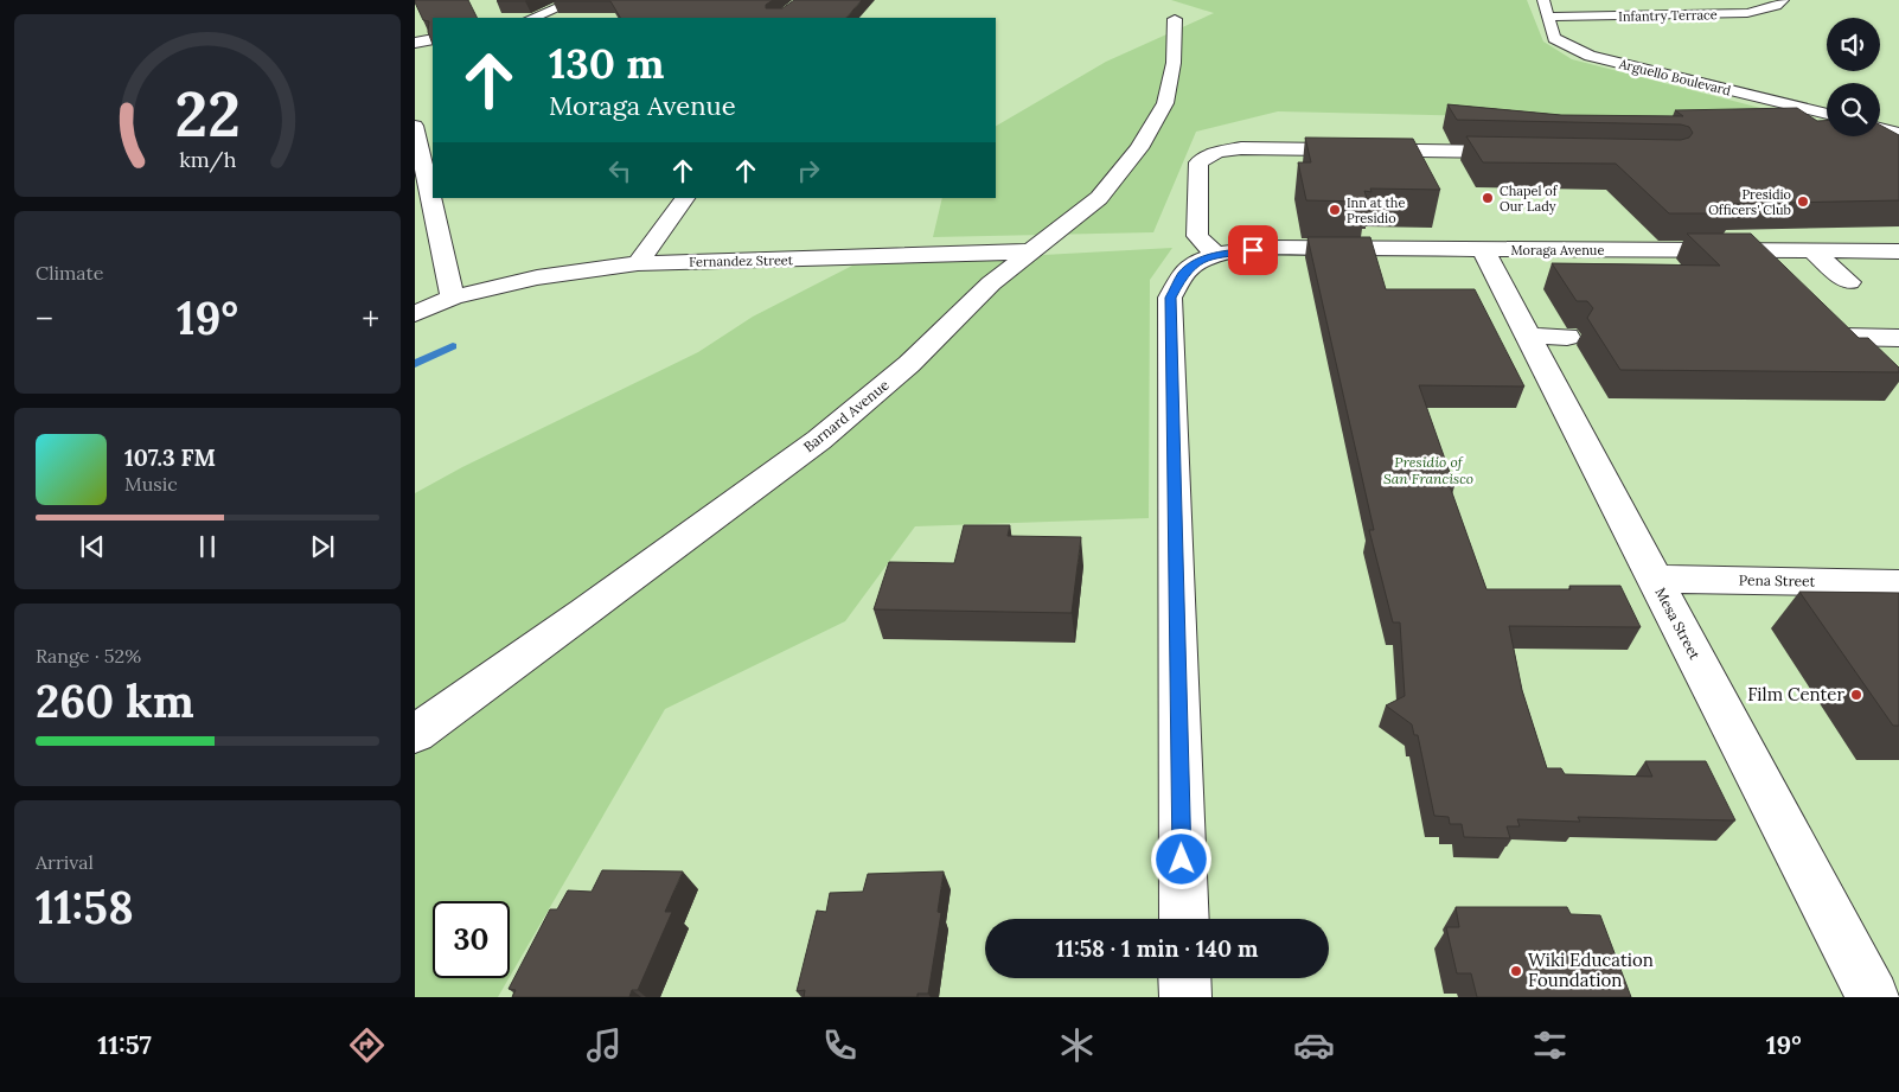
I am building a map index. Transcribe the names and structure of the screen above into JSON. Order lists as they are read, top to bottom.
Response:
{
  "streets": {
    "street": [
      "Infantry Terrace",
      "Arguello Boulevard",
      "Moraga Avenue",
      "Fernandez Street",
      "Barnard Avenue",
      "Pena Street",
      "Mesa Street"
    ]
  },
  "crossings": [
    ["Infantry Terrace", "Arguello Boulevard"],
    ["Moraga Avenue", "Mesa Street"],
    ["Fernandez Street", "Barnard Avenue"],
    ["Pena Street", "Mesa Street"]
  ],
  "parks": ["Presidio of San Francisco"],
  "places": [
    "Chapel of Our Lady",
    "Presidio Officers' Club",
    "Inn at the Presidio",
    "Film Center",
    "Wiki Education Foundation"
  ],
  "page": {
    "turn": ["130 m", "Moraga Avenue"],
    "tile": [
      "Climate",
      ["Range · 52%", "260 km"],
      ["Arrival", "11:58"]
    ],
    "heat": ["−", "19°", "+"],
    "song": ["107.3 FM", "Music"],
    "limit": "30",
    "trip": "11:58 · 1 min · 140 m",
    "tabs": ["11:57", "19°"],
    "gauge": ["22", "km/h"]
  }
}
